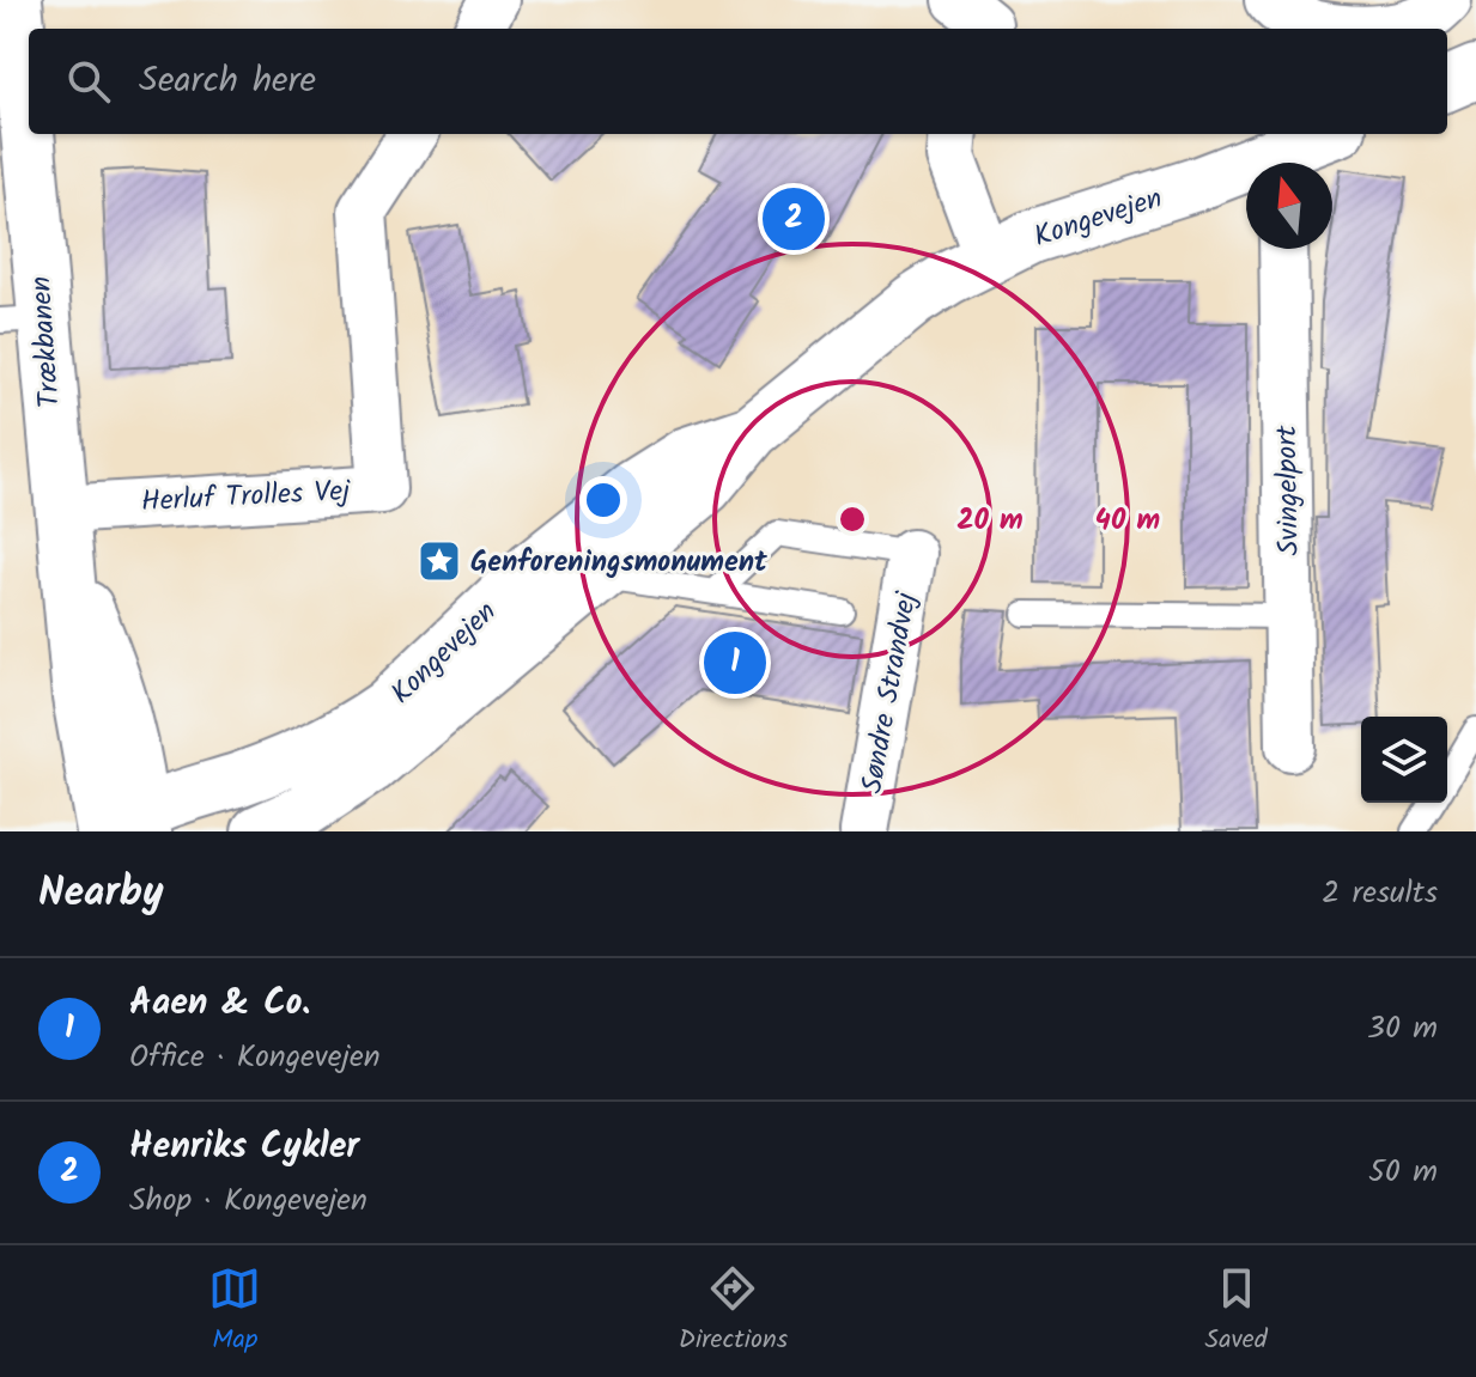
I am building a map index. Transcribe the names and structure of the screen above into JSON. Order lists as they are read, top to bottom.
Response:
{
  "streets": {
    "main road": ["Kongevejen", "Trækbanen"],
    "street": ["Svingelport", "Herluf Trolles Vej", "Søndre Strandvej"]
  },
  "crossings": [
    ["Kongevejen", "Trækbanen"],
    ["Trækbanen", "Herluf Trolles Vej"]
  ],
  "places": {
    "place": ["Genforeningsmonument"]
  },
  "north": "top",
  "page": {
    "search": "Search here",
    "pins": ["2", "1"],
    "heading": ["Nearby", "2 results"],
    "list": [
      {
        "mark": "1",
        "name": "Aaen & Co.",
        "note": "Office · Kongevejen",
        "value": "30 m"
      },
      {
        "mark": "2",
        "name": "Henriks Cykler",
        "note": "Shop · Kongevejen",
        "value": "50 m"
      }
    ],
    "nav": ["Map", "Directions", "Saved"]
  },
  "rings": ["20 m", "40 m"]
}
